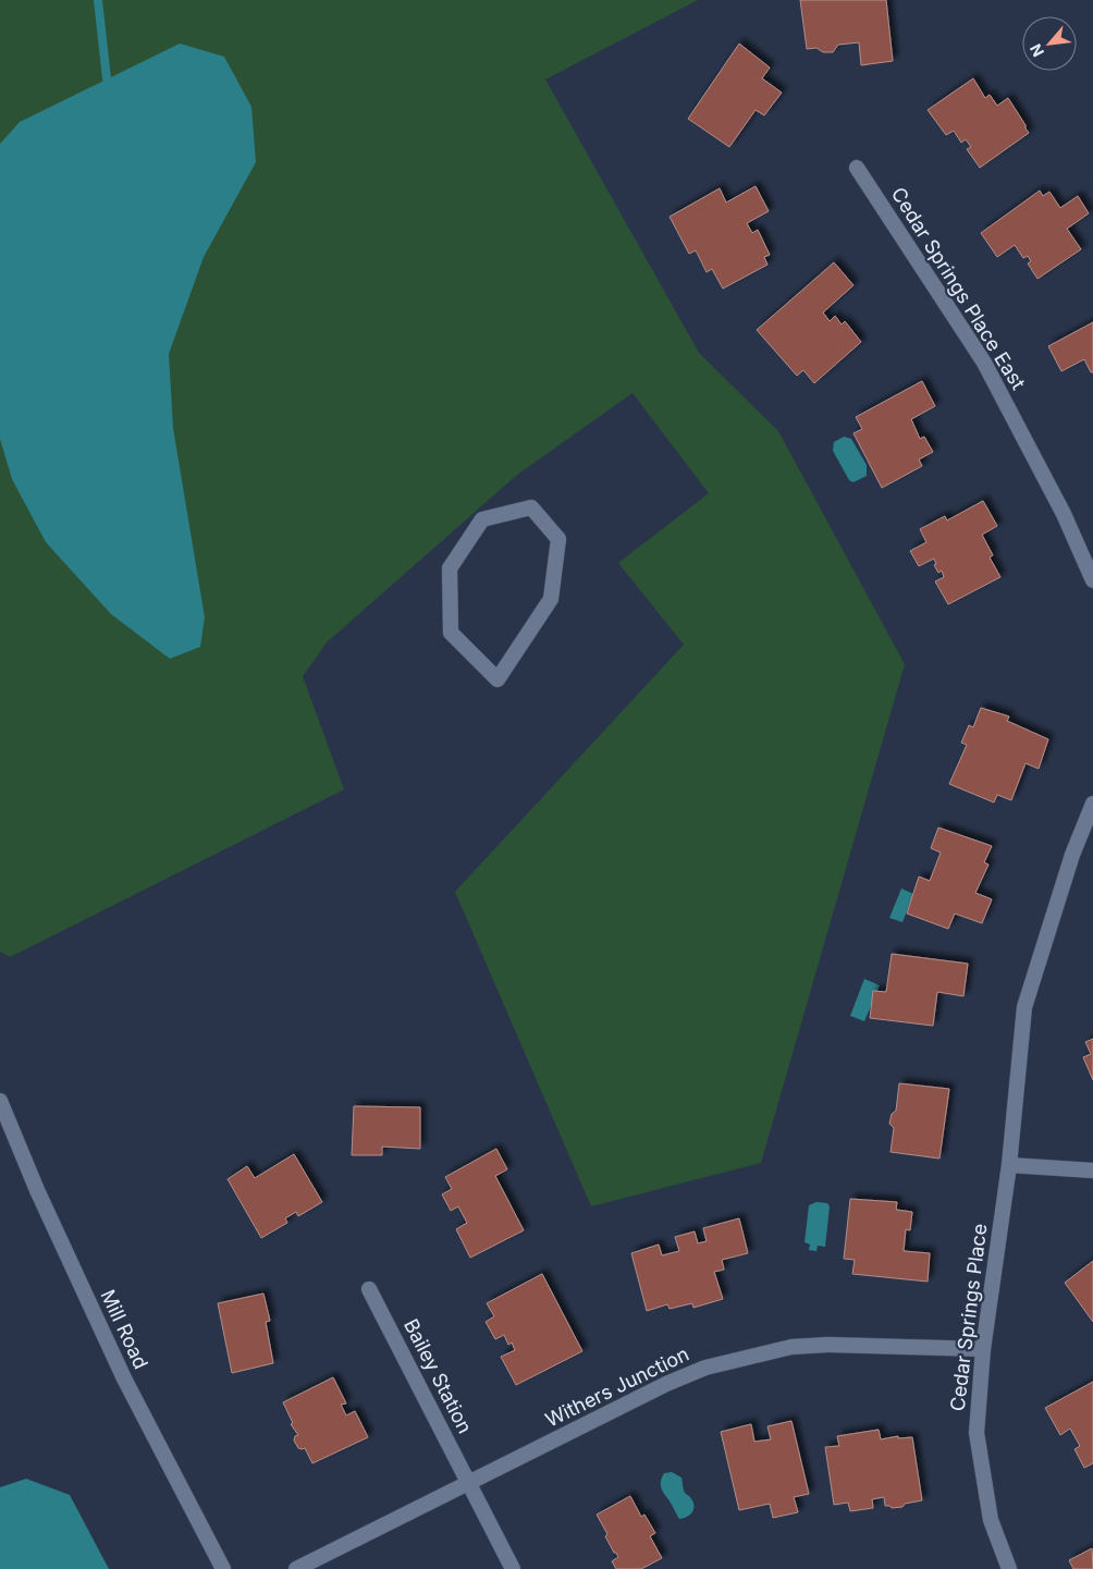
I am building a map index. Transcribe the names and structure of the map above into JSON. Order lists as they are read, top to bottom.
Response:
{
  "streets": {
    "street": [
      "Cedar Springs Place East",
      "Cedar Springs Place",
      "Mill Road",
      "Bailey Station",
      "Withers Junction"
    ]
  },
  "crossings": [
    ["Cedar Springs Place", "Withers Junction"],
    ["Bailey Station", "Withers Junction"]
  ],
  "north": "bottom left"
}
